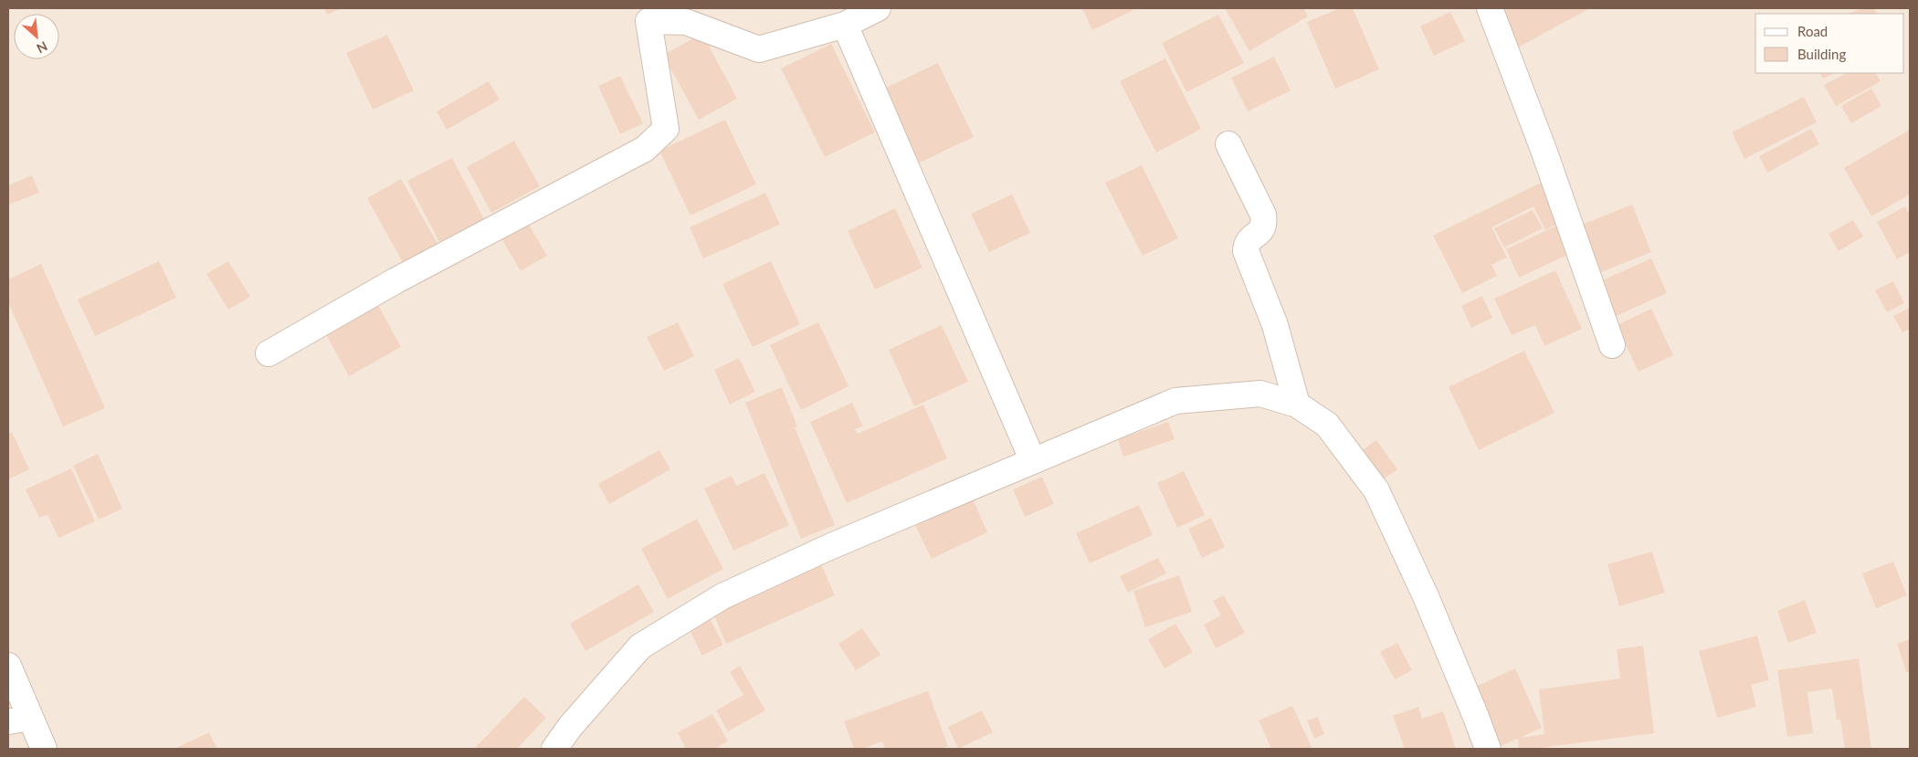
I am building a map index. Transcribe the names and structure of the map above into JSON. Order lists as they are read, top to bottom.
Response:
{
  "legend": ["Road", "Building"],
  "north": "bottom right"
}
